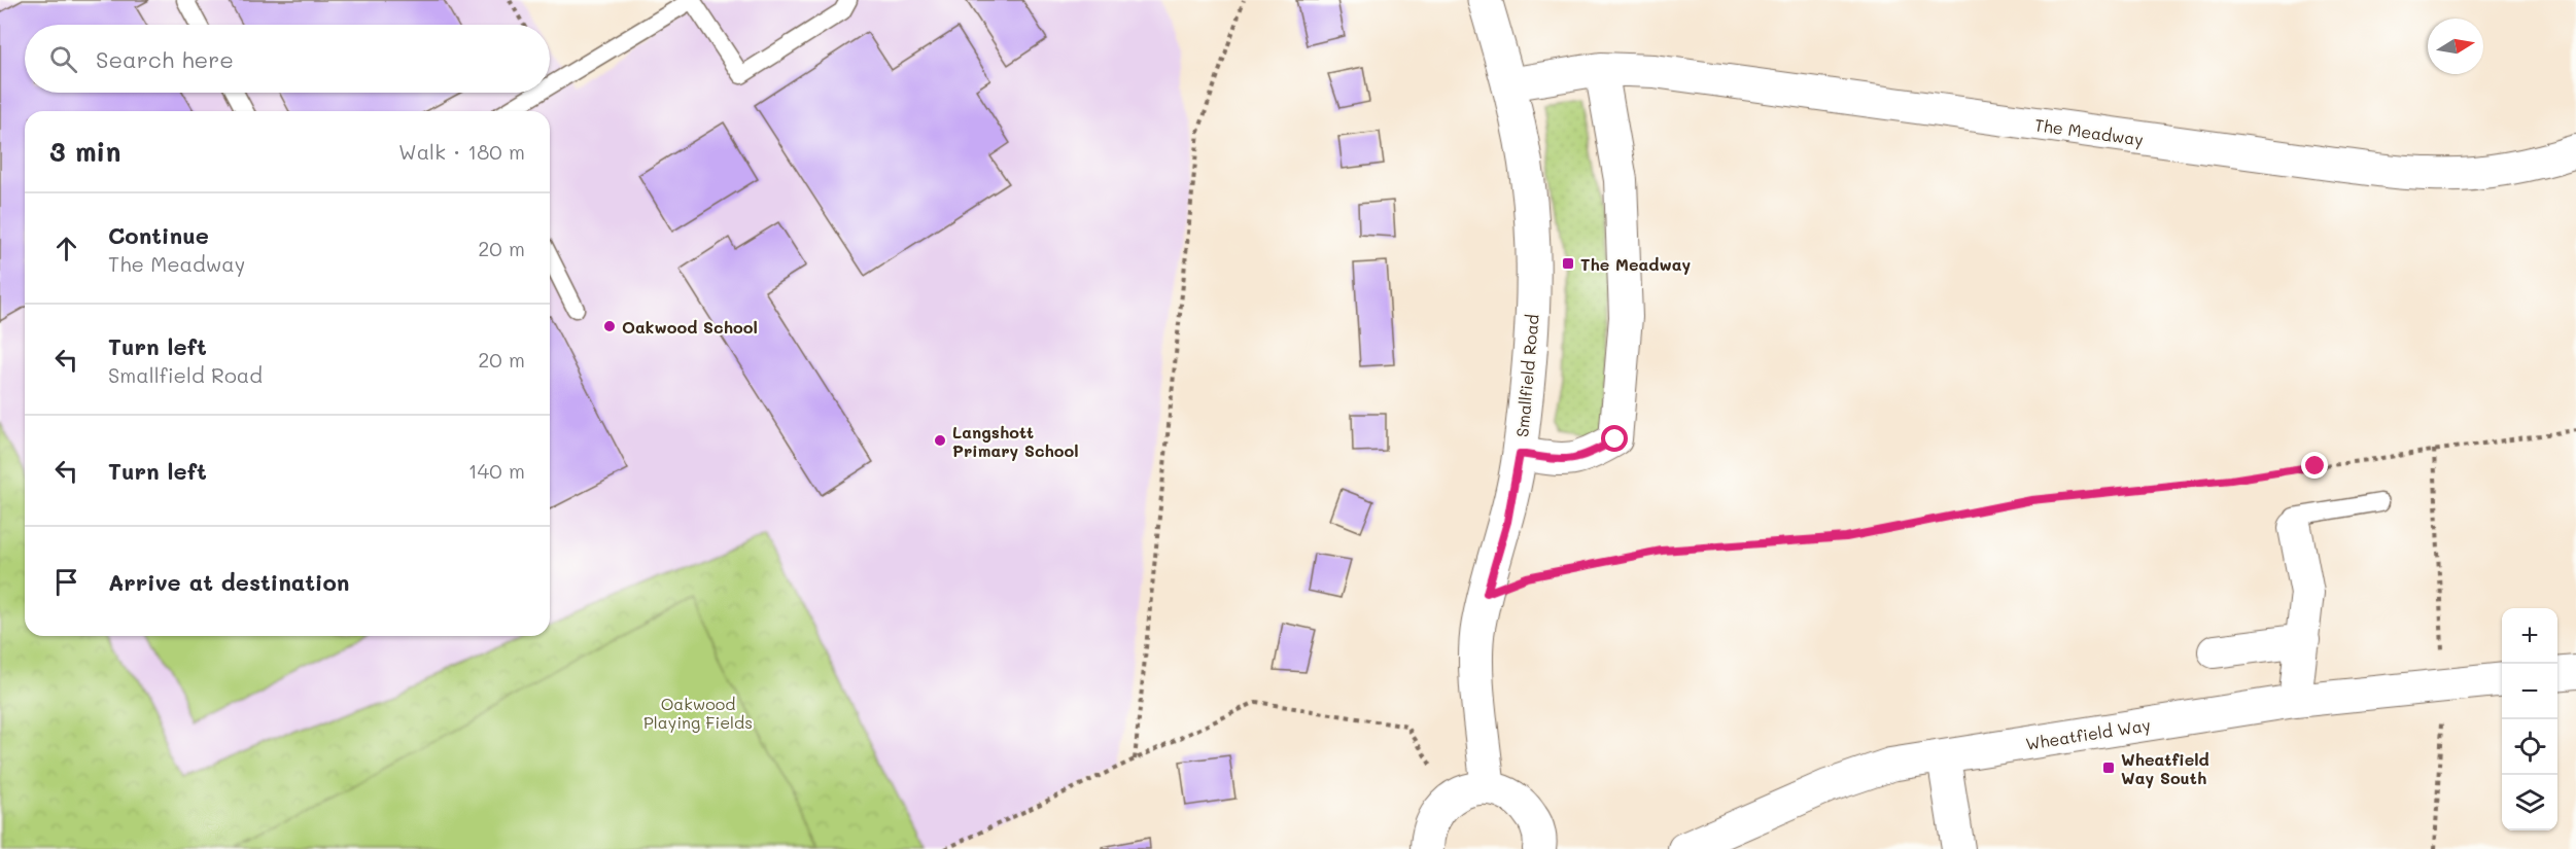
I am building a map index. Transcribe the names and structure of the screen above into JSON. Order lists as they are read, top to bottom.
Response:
{
  "streets": {
    "street": ["The Meadway", "Smallfield Road", "Wheatfield Way"]
  },
  "crossings": [
    ["The Meadway", "Smallfield Road"]
  ],
  "parks": ["Oakwood Playing Fields"],
  "places": {
    "transit": ["The Meadway", "Wheatfield Way South"],
    "other": ["Oakwood School", "Langshott Primary School"]
  },
  "north": "right",
  "page": {
    "search": "Search here",
    "heading": ["3 min", "Walk · 180 m"],
    "list": [
      ["Continue", "The Meadway", "20 m"],
      ["Turn left", "Smallfield Road", "20 m"],
      ["Turn left", "140 m"],
      "Arrive at destination"
    ],
    "map_buttons": ["+", "−"]
  }
}
